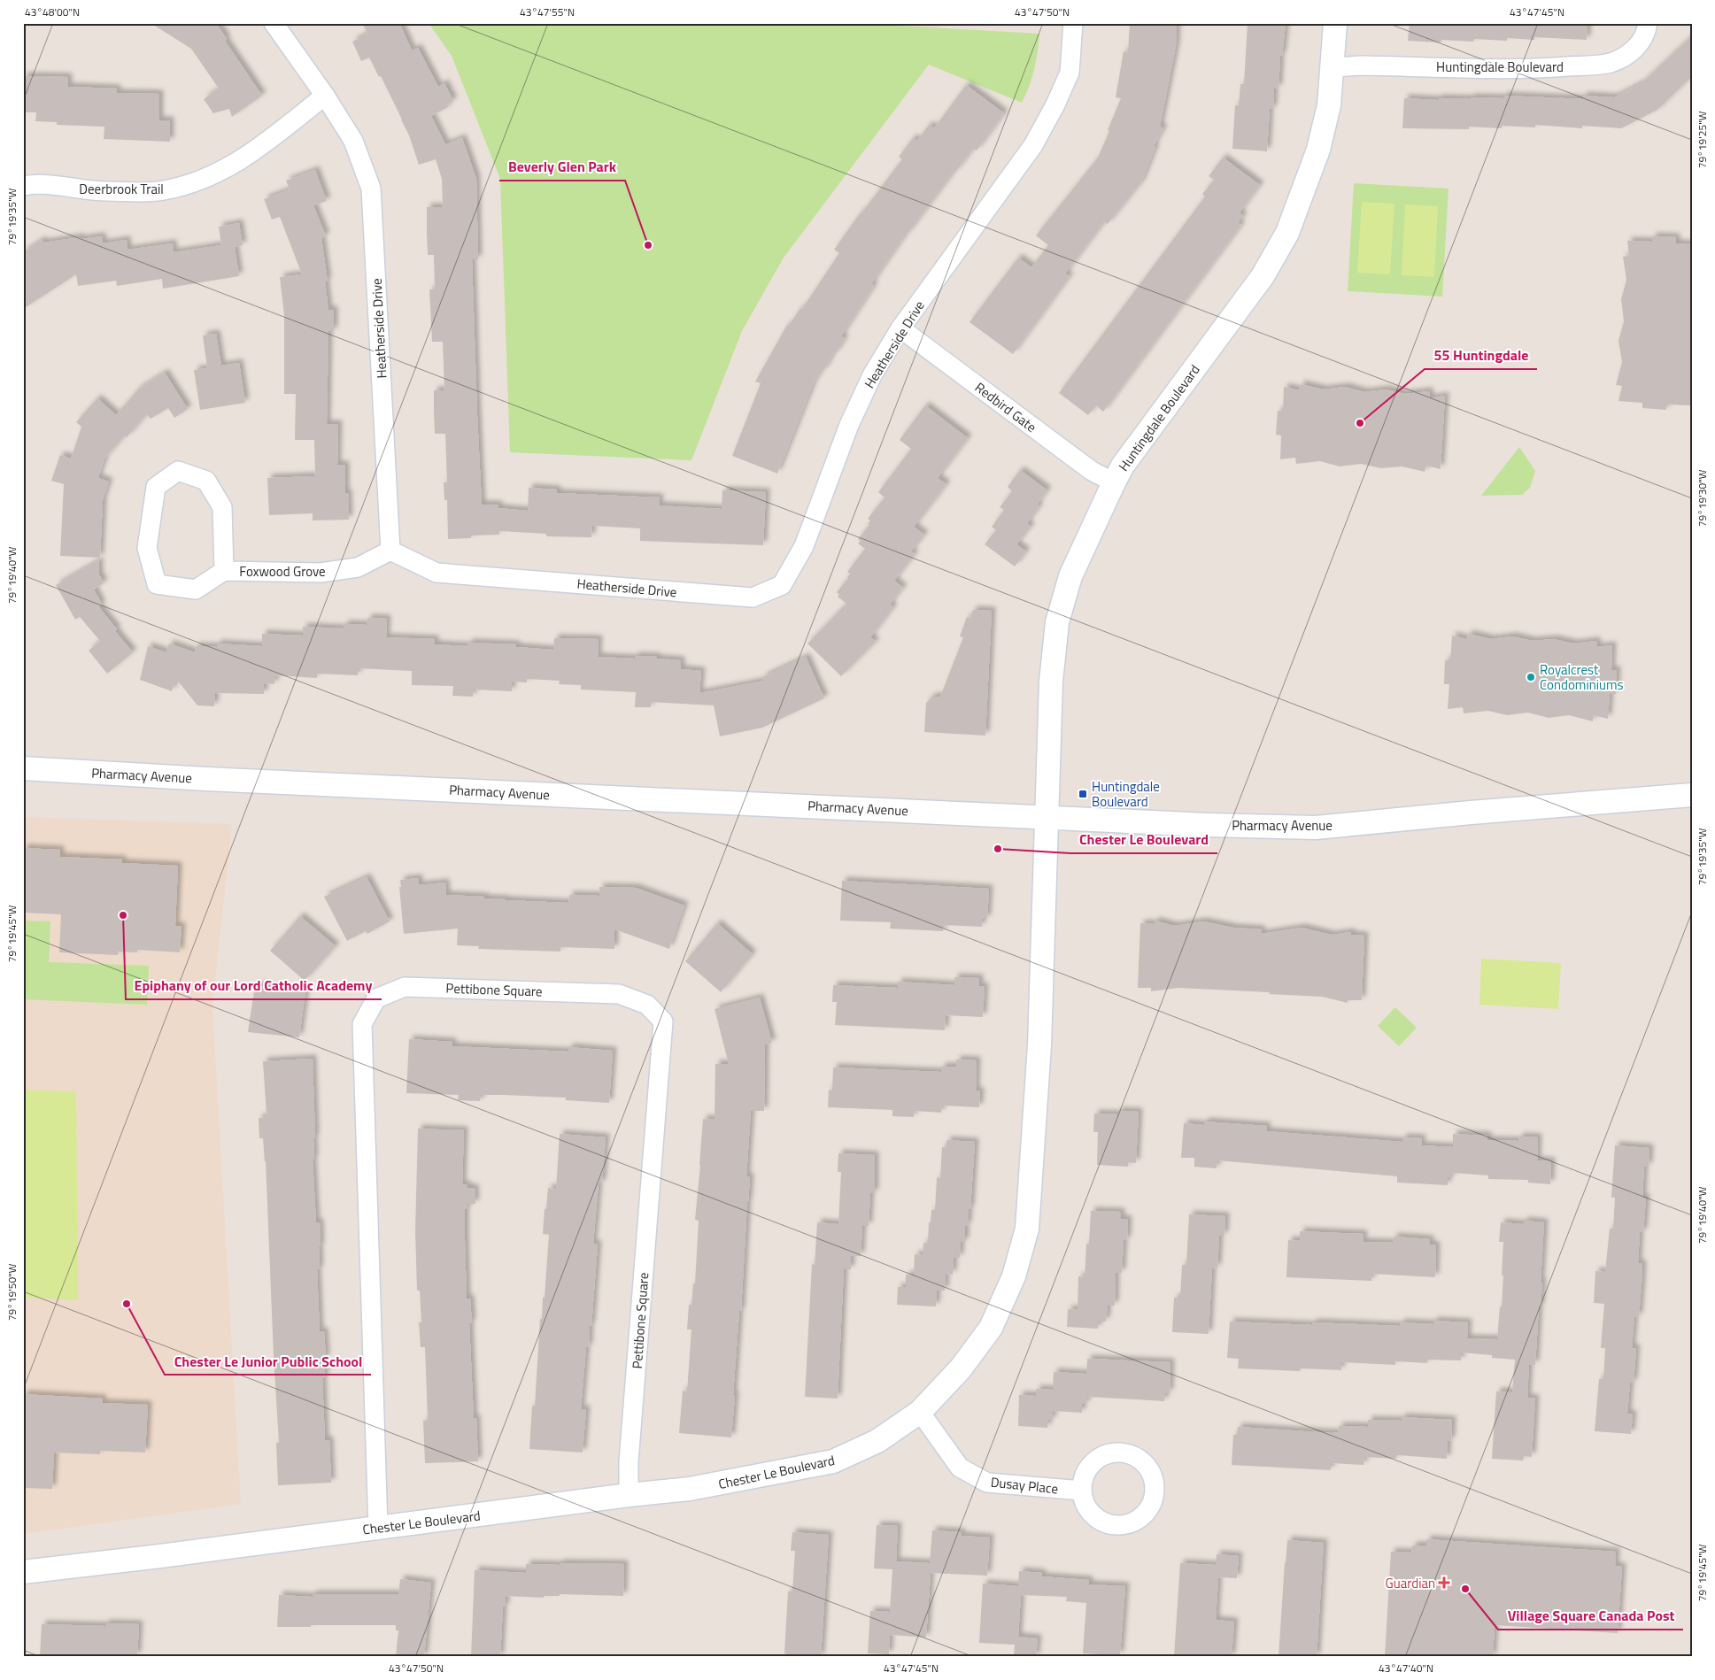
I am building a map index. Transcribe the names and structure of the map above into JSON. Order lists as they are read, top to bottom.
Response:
{
  "streets": {
    "street": [
      "Huntingdale Boulevard",
      "Deerbrook Trail",
      "Heatherside Drive",
      "Redbird Gate",
      "Foxwood Grove",
      "Pharmacy Avenue",
      "Pettibone Square",
      "Chester Le Boulevard",
      "Dusay Place"
    ]
  },
  "crossings": [
    ["Huntingdale Boulevard", "Redbird Gate"],
    ["Huntingdale Boulevard", "Pharmacy Avenue"],
    ["Huntingdale Boulevard", "Chester Le Boulevard"],
    ["Deerbrook Trail", "Heatherside Drive"],
    ["Heatherside Drive", "Redbird Gate"],
    ["Heatherside Drive", "Foxwood Grove"],
    ["Pharmacy Avenue", "Chester Le Boulevard"],
    ["Pettibone Square", "Chester Le Boulevard"],
    ["Chester Le Boulevard", "Dusay Place"]
  ],
  "places": {
    "other": [
      "Beverly Glen Park",
      "55 Huntingdale",
      "Royalcrest Condominiums",
      "Chester Le Boulevard",
      "Epiphany of our Lord Catholic Academy",
      "Chester Le Junior Public School",
      "Village Square Canada Post"
    ],
    "transit": ["Huntingdale Boulevard"],
    "health": ["Guardian"]
  },
  "coordinates": [
    "43°48'00\"N",
    "43°47'55\"N",
    "43°47'50\"N",
    "43°47'45\"N",
    "79°19'25\"W",
    "79°19'35\"W",
    "79°19'30\"W",
    "79°19'40\"W",
    "79°19'45\"W",
    "79°19'50\"W",
    "43°47'40\"N"
  ]
}
